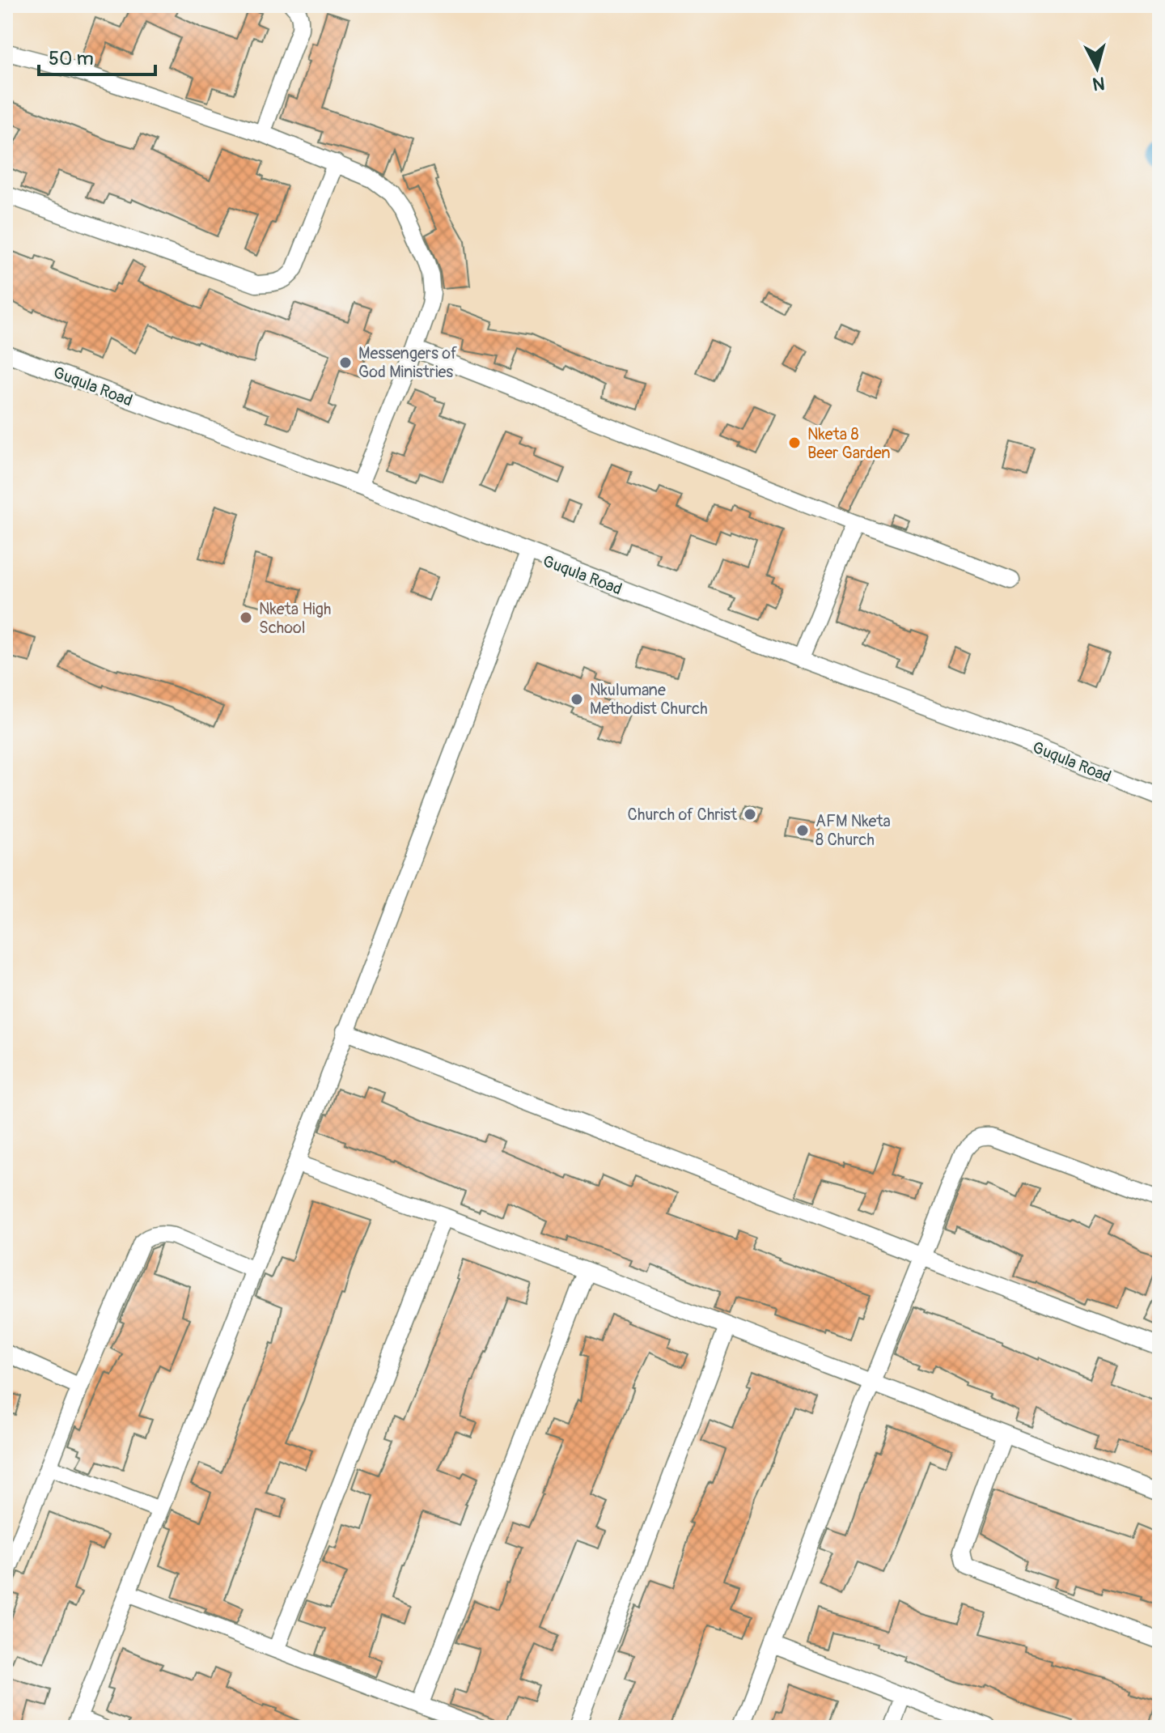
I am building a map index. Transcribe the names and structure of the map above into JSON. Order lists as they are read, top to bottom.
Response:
{
  "streets": {
    "street": ["Guqula Road"]
  },
  "places": [
    "Messengers of God Ministries",
    "Nketa 8 Beer Garden",
    "Nketa High School",
    "Nkulumane Methodist Church",
    "Church of Christ",
    "AFM Nketa 8 Church"
  ],
  "scale_bar": "50 m",
  "north": "bottom"
}
